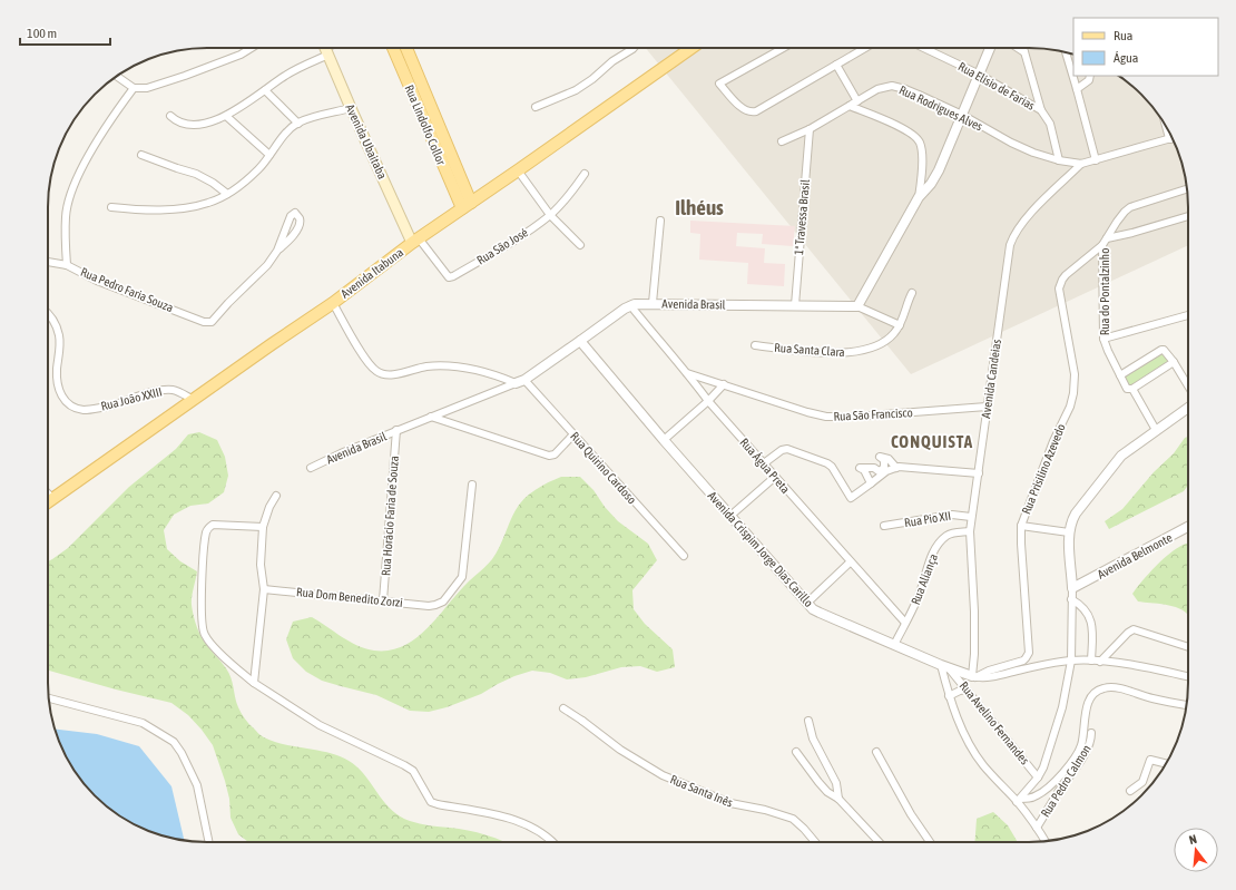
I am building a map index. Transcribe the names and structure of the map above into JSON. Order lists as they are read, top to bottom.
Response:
{
  "streets": {
    "main road": ["Rua Lindolfo Collor", "Avenida Ubaitaba", "Avenida Itabuna"],
    "street": [
      "Rua Elisio de Farias",
      "Rua Rodrigues Alves",
      "1ª Travessa Brasil",
      "Rua São José",
      "Rua Pedro Faria Souza",
      "Rua do Pontalzinho",
      "Avenida Brasil",
      "Rua Santa Clara",
      "Avenida Candeias",
      "Rua João XXIII",
      "Rua São Francisco",
      "Rua Água Preta",
      "Rua Quirino Cardoso",
      "Rua Prisilino Azevedo",
      "Rua Horácio Faria de Souza",
      "Rua Pio XII",
      "Avenida Crispim Jorge Dias Carillo",
      "Avenida Belmonte",
      "Rua Aliança",
      "Rua Dom Benedito Zorzi",
      "Rua Avelino Fernandes",
      "Rua Pedro Calmon",
      "Rua Santa Inês"
    ]
  },
  "crossings": [
    ["Rua Rodrigues Alves", "1ª Travessa Brasil"],
    ["Rua Rodrigues Alves", "Avenida Candeias"],
    ["Rua Lindolfo Collor", "Avenida Itabuna"],
    ["Avenida Ubaitaba", "Rua São José"],
    ["Avenida Ubaitaba", "Avenida Itabuna"],
    ["1ª Travessa Brasil", "Avenida Brasil"],
    ["Rua São José", "Avenida Itabuna"],
    ["Avenida Itabuna", "Rua João XXIII"],
    ["Rua do Pontalzinho", "Rua Prisilino Azevedo"],
    ["Avenida Brasil", "Rua Água Preta"],
    ["Avenida Brasil", "Rua Quirino Cardoso"],
    ["Avenida Brasil", "Rua Horácio Faria de Souza"],
    ["Avenida Brasil", "Avenida Crispim Jorge Dias Carillo"],
    ["Avenida Candeias", "Rua São Francisco"],
    ["Avenida Candeias", "Rua Prisilino Azevedo"],
    ["Avenida Candeias", "Rua Pio XII"],
    ["Avenida Candeias", "Avenida Crispim Jorge Dias Carillo"],
    ["Avenida Candeias", "Rua Aliança"],
    ["Rua São Francisco", "Rua Água Preta"],
    ["Rua Água Preta", "Rua Aliança"],
    ["Rua Prisilino Azevedo", "Avenida Crispim Jorge Dias Carillo"],
    ["Rua Horácio Faria de Souza", "Rua Dom Benedito Zorzi"],
    ["Avenida Crispim Jorge Dias Carillo", "Rua Aliança"],
    ["Avenida Crispim Jorge Dias Carillo", "Rua Avelino Fernandes"],
    ["Avenida Belmonte", "Rua Avelino Fernandes"],
    ["Rua Avelino Fernandes", "Rua Pedro Calmon"]
  ],
  "districts": ["Ilhéus", "CONQUISTA"],
  "legend": ["Rua", "Água"],
  "scale_bar": "100 m",
  "north": "top"
}
